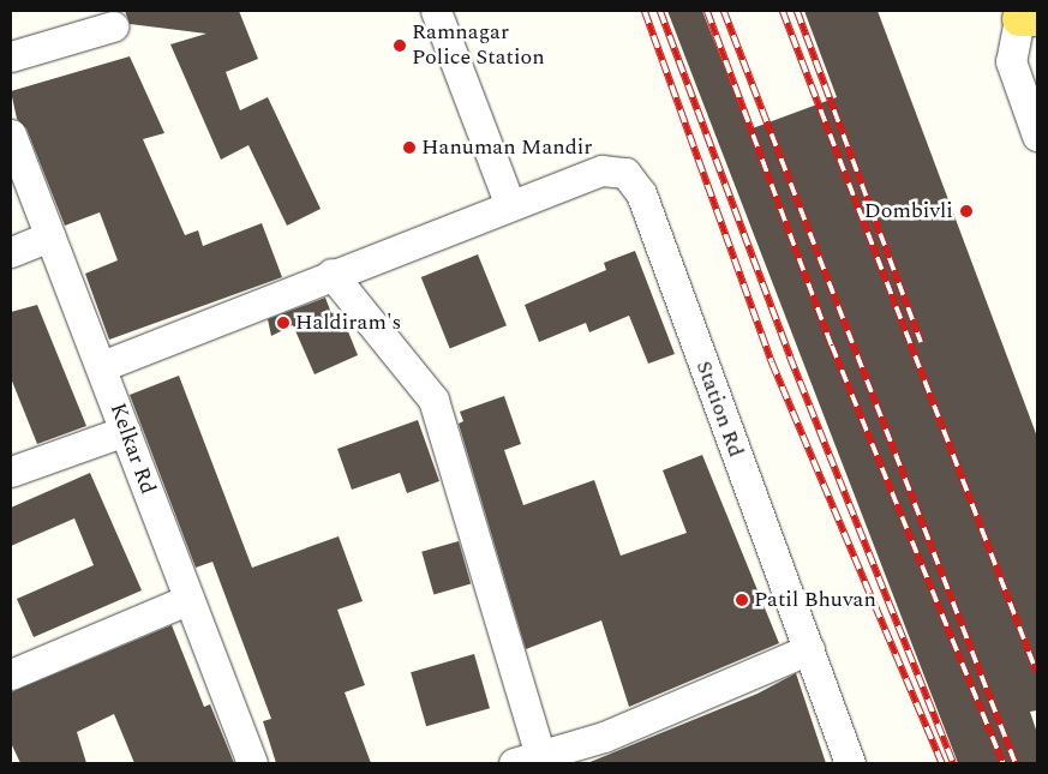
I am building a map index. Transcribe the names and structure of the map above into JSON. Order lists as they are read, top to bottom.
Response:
{
  "streets": {
    "street": ["Station Rd", "Kelkar Rd"]
  },
  "crossings": [
    ["Station Rd", "Kelkar Rd"]
  ],
  "places": [
    "Ramnagar Police Station",
    "Hanuman Mandir",
    "Dombivli",
    "Haldiram's",
    "Patil Bhuvan"
  ]
}
